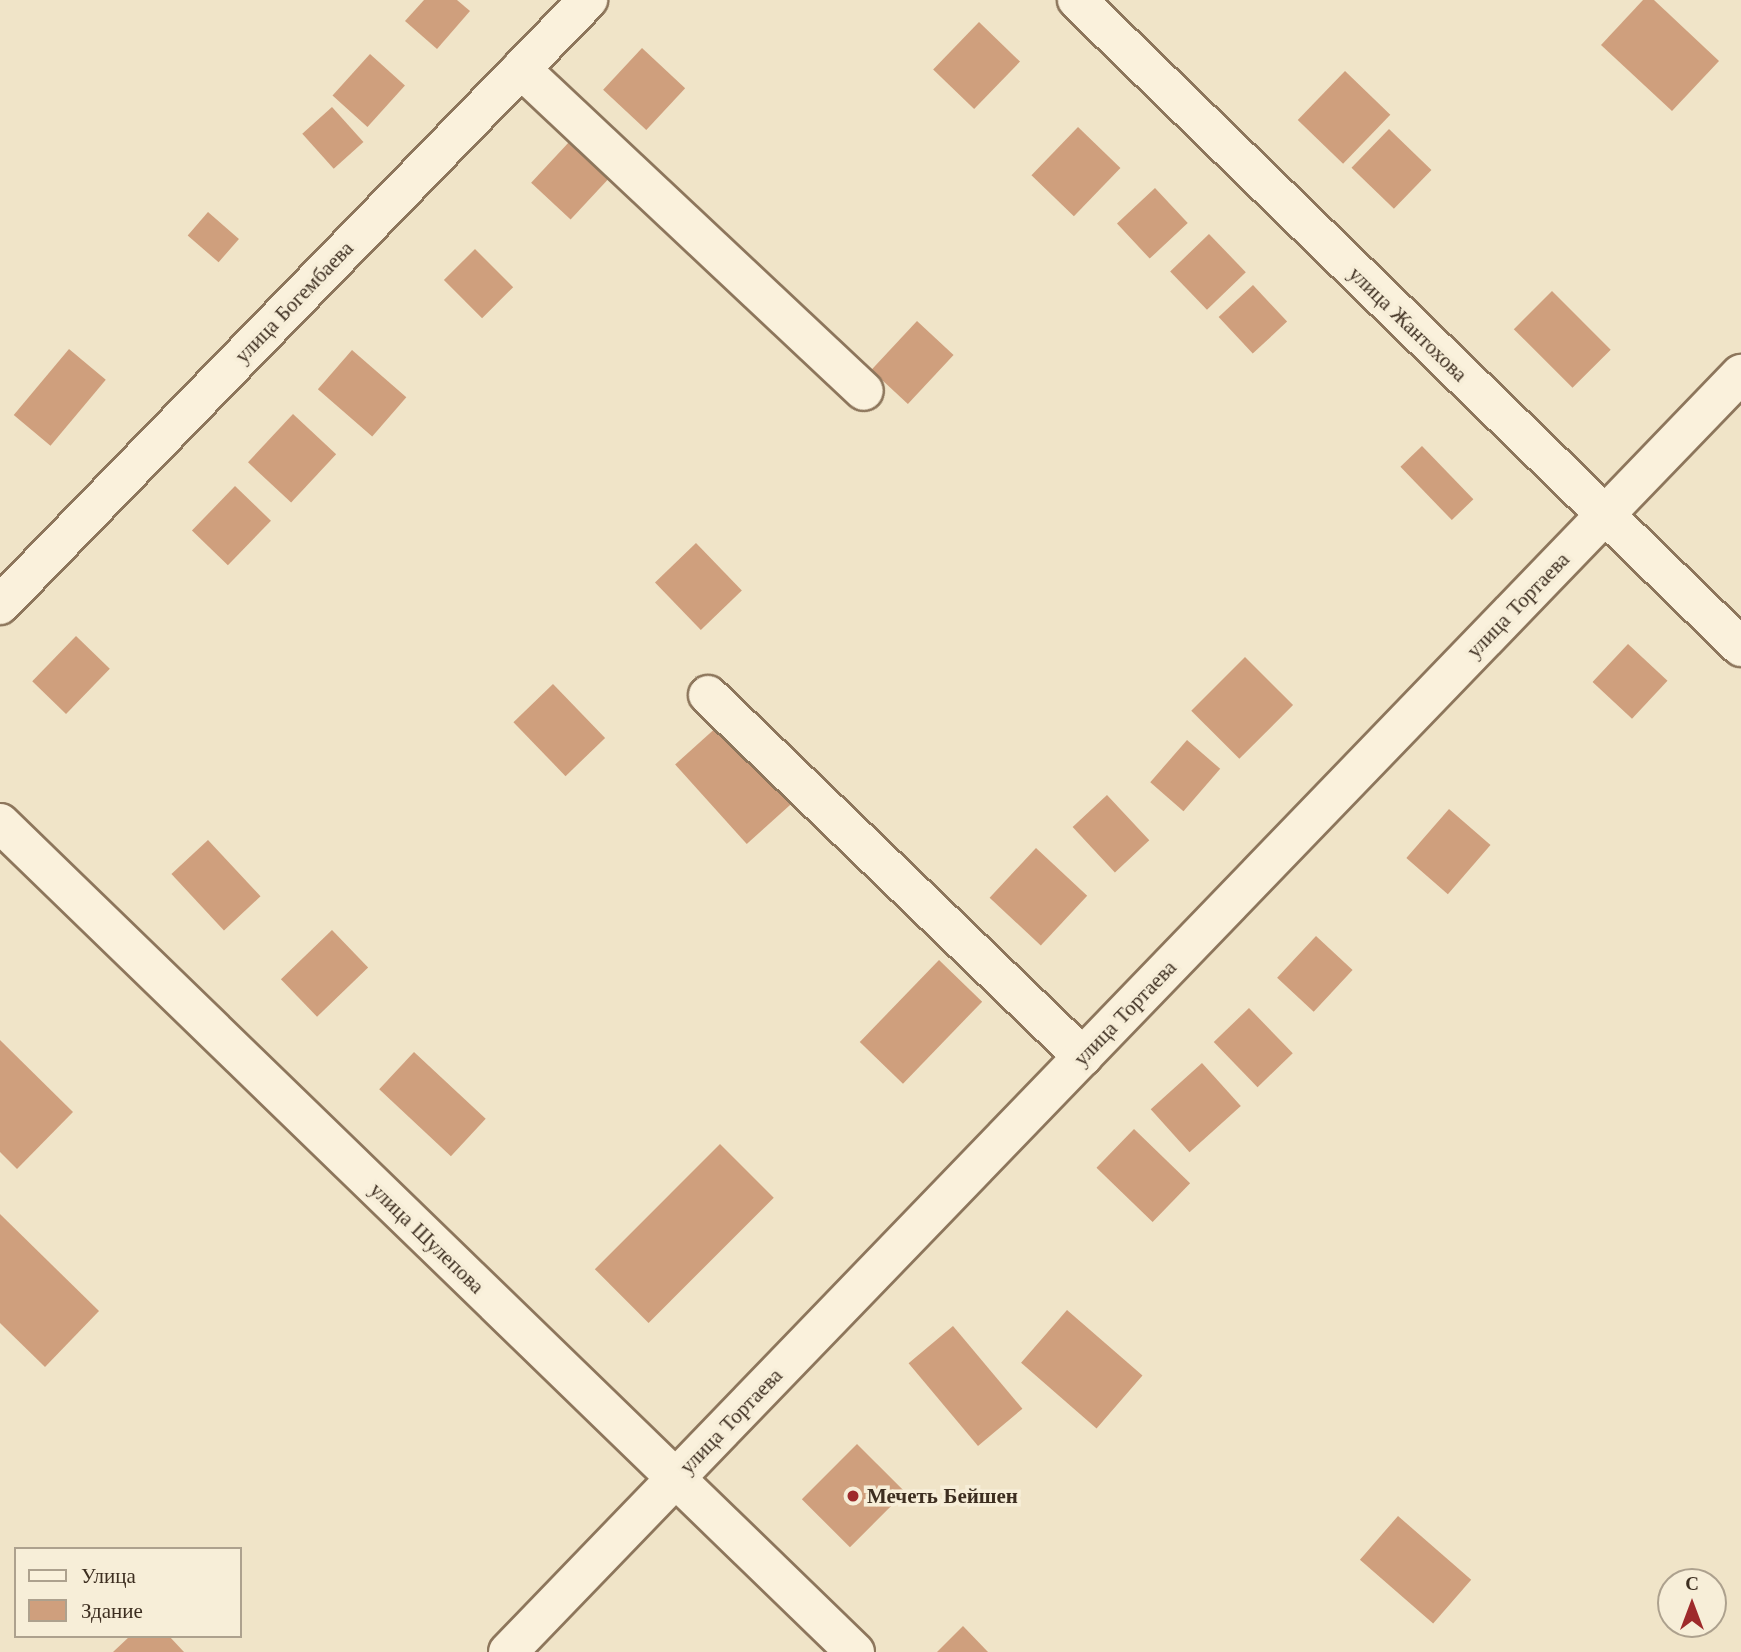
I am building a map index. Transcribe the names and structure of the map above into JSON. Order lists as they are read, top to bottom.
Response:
{
  "streets": {
    "street": [
      "улица Богембаева",
      "улица Жантохова",
      "улица Тортаева",
      "улица Шулепова"
    ]
  },
  "crossings": [
    ["улица Жантохова", "улица Тортаева"],
    ["улица Тортаева", "улица Шулепова"]
  ],
  "places": ["Мечеть Бейшен"],
  "legend": ["Улица", "Здание"],
  "north": "top"
}
